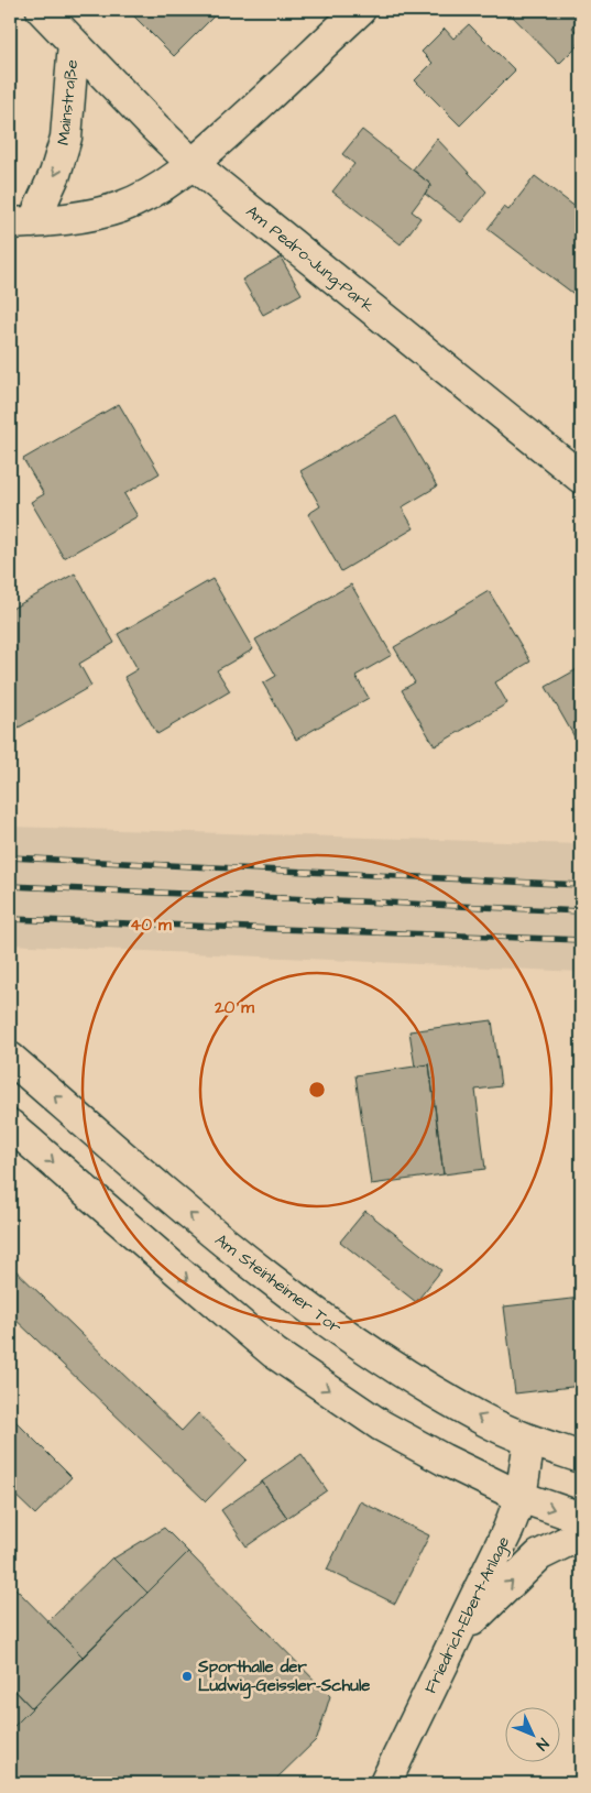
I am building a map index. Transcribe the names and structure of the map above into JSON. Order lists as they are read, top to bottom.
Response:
{
  "streets": {
    "main road": [
      "Mainstraße",
      "Am Pedro-Jung-Park",
      "Am Steinheimer Tor",
      "Friedrich-Ebert-Anlage"
    ]
  },
  "crossings": [
    ["Mainstraße", "Am Pedro-Jung-Park"],
    ["Am Steinheimer Tor", "Friedrich-Ebert-Anlage"]
  ],
  "one_way": ["Mainstraße"],
  "places": ["Sporthalle der Ludwig-Geissler-Schule"],
  "north": "bottom right",
  "rings": ["40 m", "20 m"]
}
